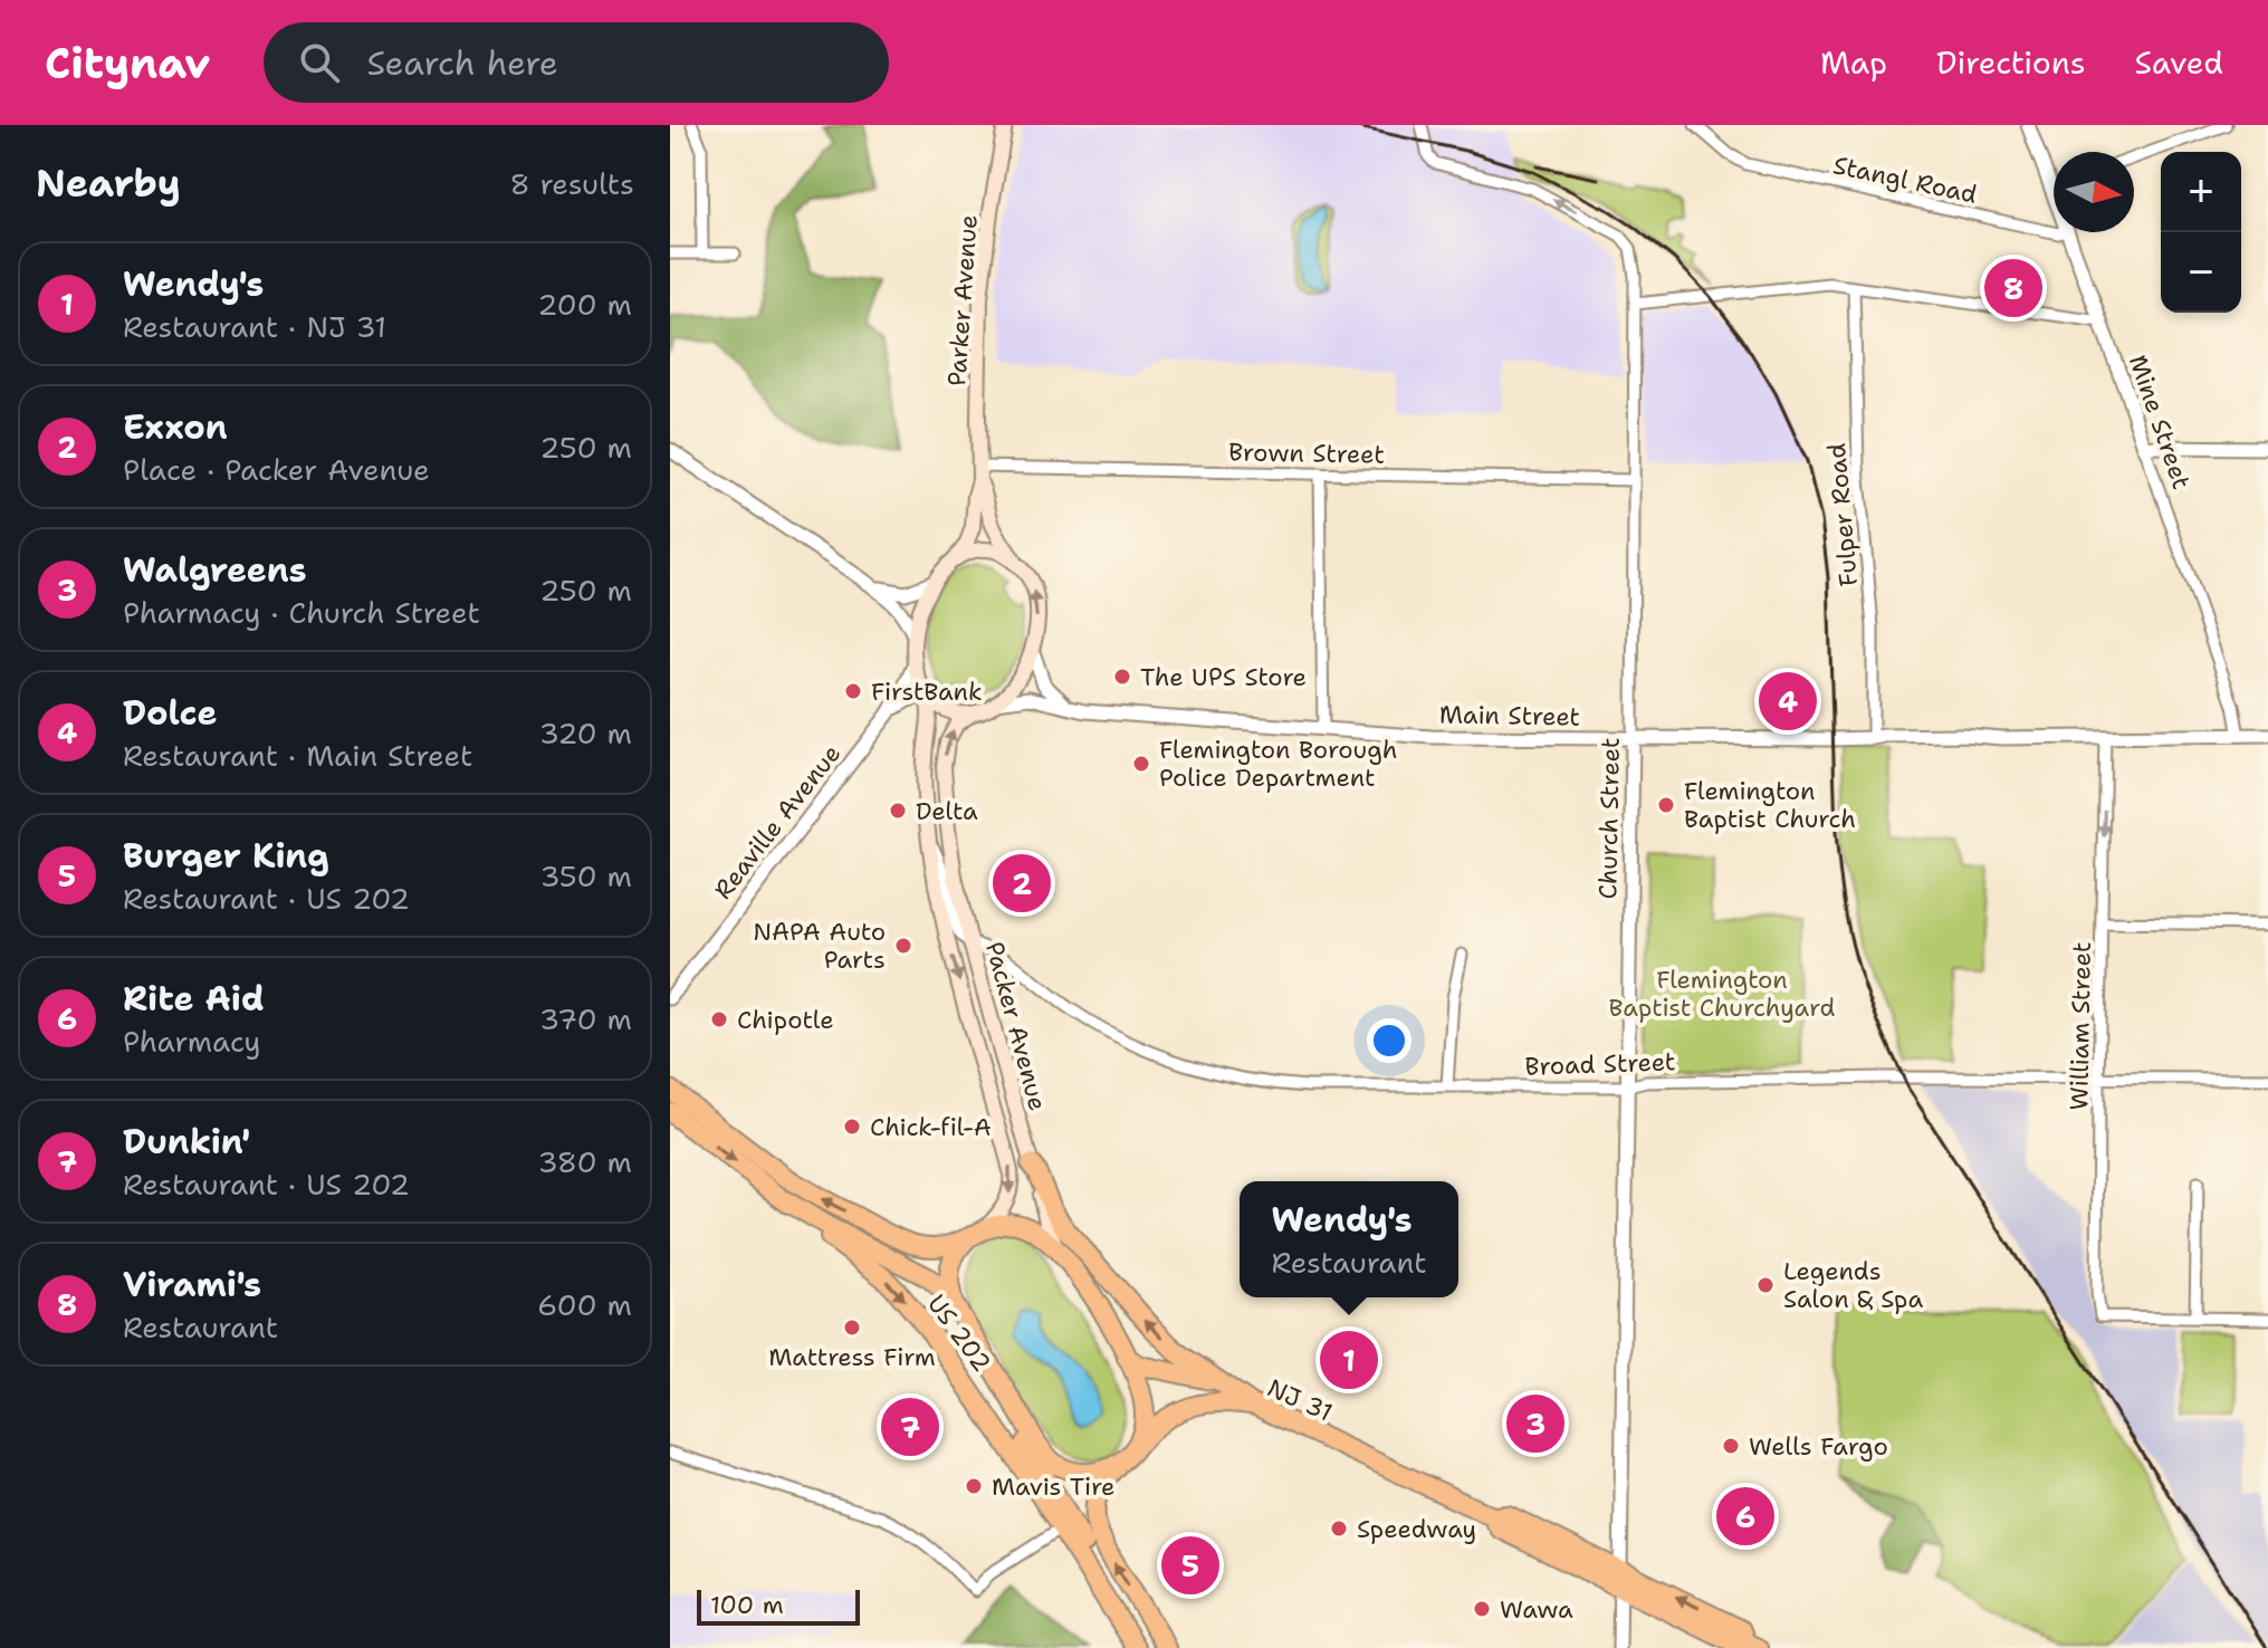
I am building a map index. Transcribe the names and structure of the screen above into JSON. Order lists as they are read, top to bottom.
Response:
{
  "streets": {
    "highway": ["US 202", "NJ 31"],
    "main road": ["Parker Avenue", "Packer Avenue"],
    "street": [
      "Stangl Road",
      "Mine Street",
      "Brown Street",
      "Fulper Road",
      "Main Street",
      "Church Street",
      "Reaville Avenue",
      "William Street",
      "Broad Street"
    ]
  },
  "crossings": [
    ["Parker Avenue", "Brown Street"],
    ["Parker Avenue", "Main Street"],
    ["Parker Avenue", "Reaville Avenue"],
    ["Parker Avenue", "Packer Avenue"],
    ["Mine Street", "Main Street"],
    ["Brown Street", "Church Street"],
    ["Fulper Road", "Main Street"],
    ["Main Street", "Church Street"],
    ["Main Street", "Reaville Avenue"],
    ["Main Street", "Packer Avenue"],
    ["Main Street", "William Street"],
    ["Church Street", "Broad Street"],
    ["Church Street", "NJ 31"],
    ["Reaville Avenue", "Packer Avenue"],
    ["Packer Avenue", "Broad Street"],
    ["William Street", "Broad Street"]
  ],
  "parks": ["Flemington Baptist Churchyard"],
  "places": [
    "The UPS Store",
    "FirstBank",
    "Flemington Borough Police Department",
    "Flemington Baptist Church",
    "Delta",
    "NAPA Auto Parts",
    "Chipotle",
    "Chick-fil-A",
    "Legends Salon & Spa",
    "Mattress Firm",
    "Wells Fargo",
    "Mavis Tire",
    "Speedway",
    "Wawa"
  ],
  "scale_bar": "100 m",
  "north": "right",
  "page": {
    "header": "Citynav",
    "search": "Search here",
    "nav": ["Map", "Directions", "Saved"],
    "heading": ["Nearby", "8 results"],
    "map_buttons": ["+", "−"],
    "list": [
      {
        "mark": "1",
        "name": "Wendy's",
        "note": "Restaurant · NJ 31",
        "value": "200 m"
      },
      {
        "mark": "2",
        "name": "Exxon",
        "note": "Place · Packer Avenue",
        "value": "250 m"
      },
      {
        "mark": "3",
        "name": "Walgreens",
        "note": "Pharmacy · Church Street",
        "value": "250 m"
      },
      {
        "mark": "4",
        "name": "Dolce",
        "note": "Restaurant · Main Street",
        "value": "320 m"
      },
      {
        "mark": "5",
        "name": "Burger King",
        "note": "Restaurant · US 202",
        "value": "350 m"
      },
      {
        "mark": "6",
        "name": "Rite Aid",
        "note": "Pharmacy",
        "value": "370 m"
      },
      {
        "mark": "7",
        "name": "Dunkin'",
        "note": "Restaurant · US 202",
        "value": "380 m"
      },
      {
        "mark": "8",
        "name": "Virami's",
        "note": "Restaurant",
        "value": "600 m"
      }
    ],
    "pins": [
      "8",
      "4",
      "2",
      "1",
      "3",
      "7",
      "6",
      "5"
    ],
    "popup": ["Wendy's", "Restaurant"],
    "scale": "100 m"
  }
}
